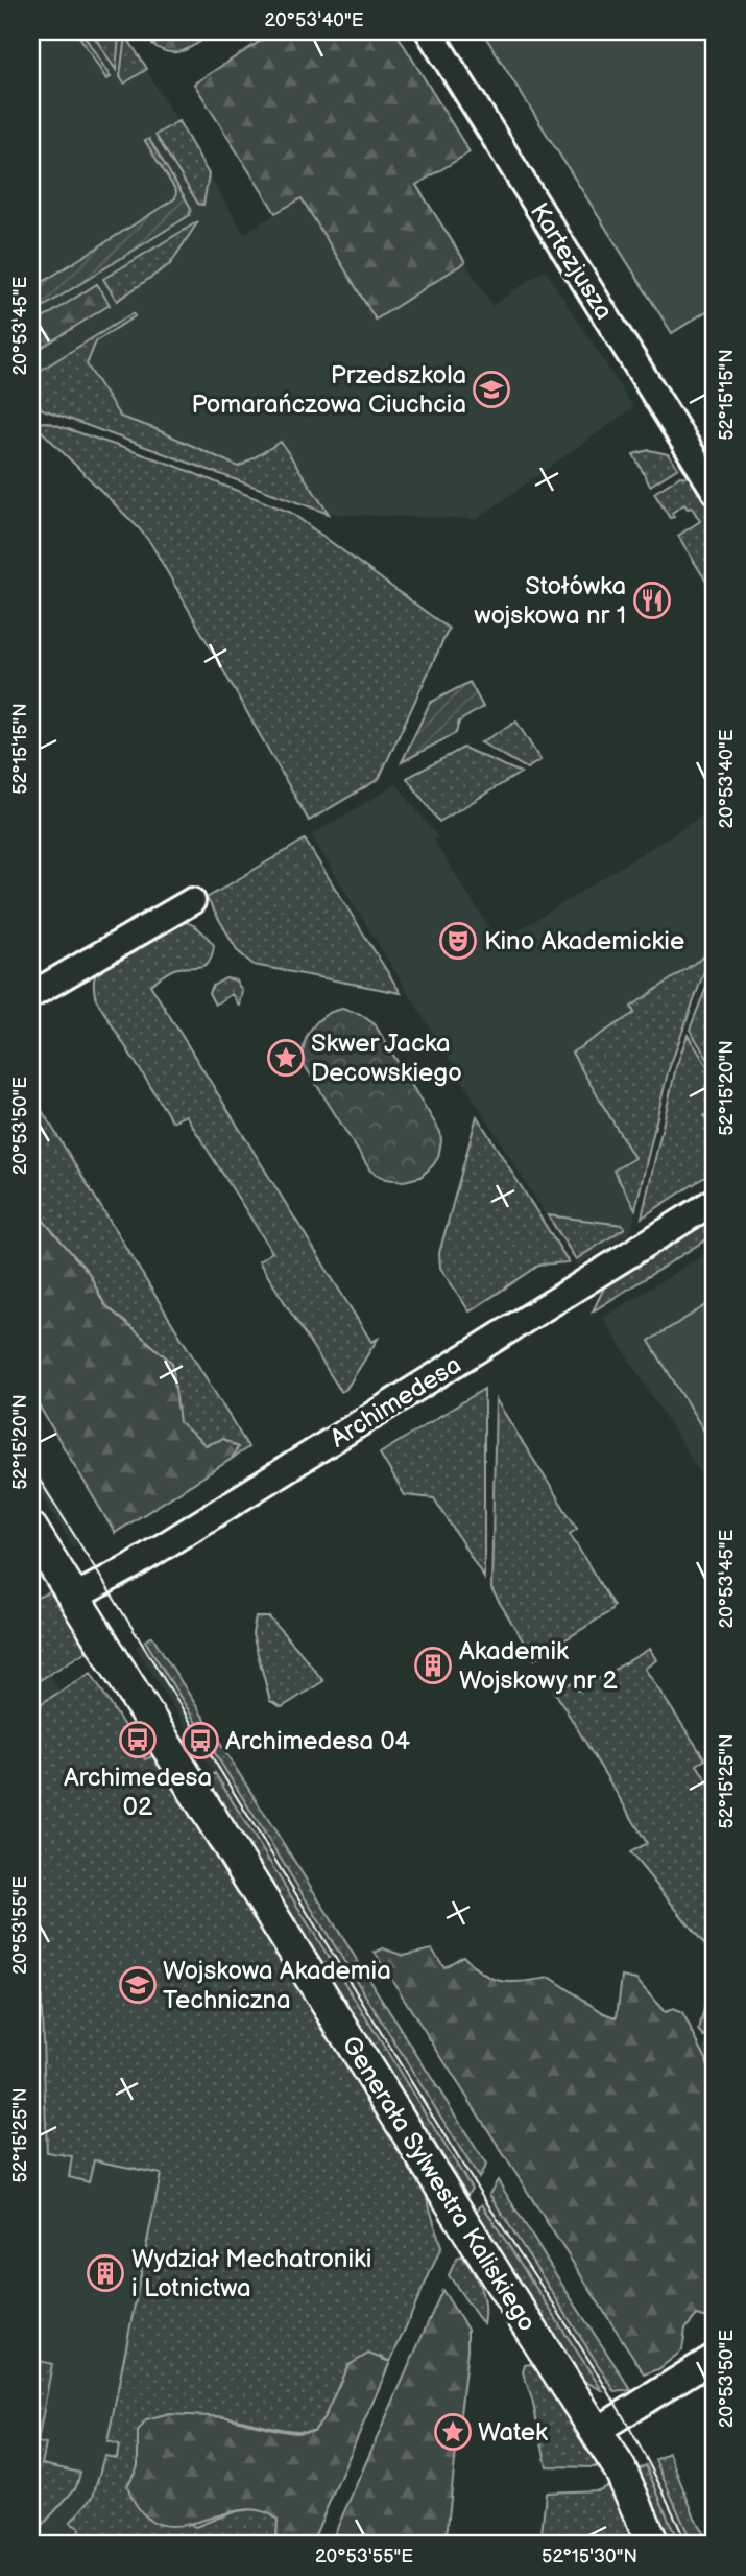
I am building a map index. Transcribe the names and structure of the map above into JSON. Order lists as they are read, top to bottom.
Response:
{
  "streets": {
    "street": ["Kartezjusza", "Archimedesa", "Generała Sylwestra Kaliskiego"]
  },
  "crossings": [
    ["Archimedesa", "Generała Sylwestra Kaliskiego"]
  ],
  "places": {
    "school or university": ["Przedszkola Pomarańczowa Ciuchcia", "Wojskowa Akademia Techniczna"],
    "restaurant": ["Stołówka wojskowa nr 1"],
    "theatre": ["Kino Akademickie"],
    "place": ["Skwer Jacka Decowskiego", "Watek"],
    "building": ["Akademik Wojskowy nr 2", "Wydział Mechatroniki i Lotnictwa"],
    "bus stop": ["Archimedesa 02", "Archimedesa 04"]
  },
  "coordinates": [
    "20°53'40\"E",
    "20°53'45\"E",
    "52°15'15\"N",
    "52°15'20\"N",
    "20°53'50\"E",
    "52°15'25\"N",
    "20°53'55\"E",
    "52°15'30\"N"
  ]
}
